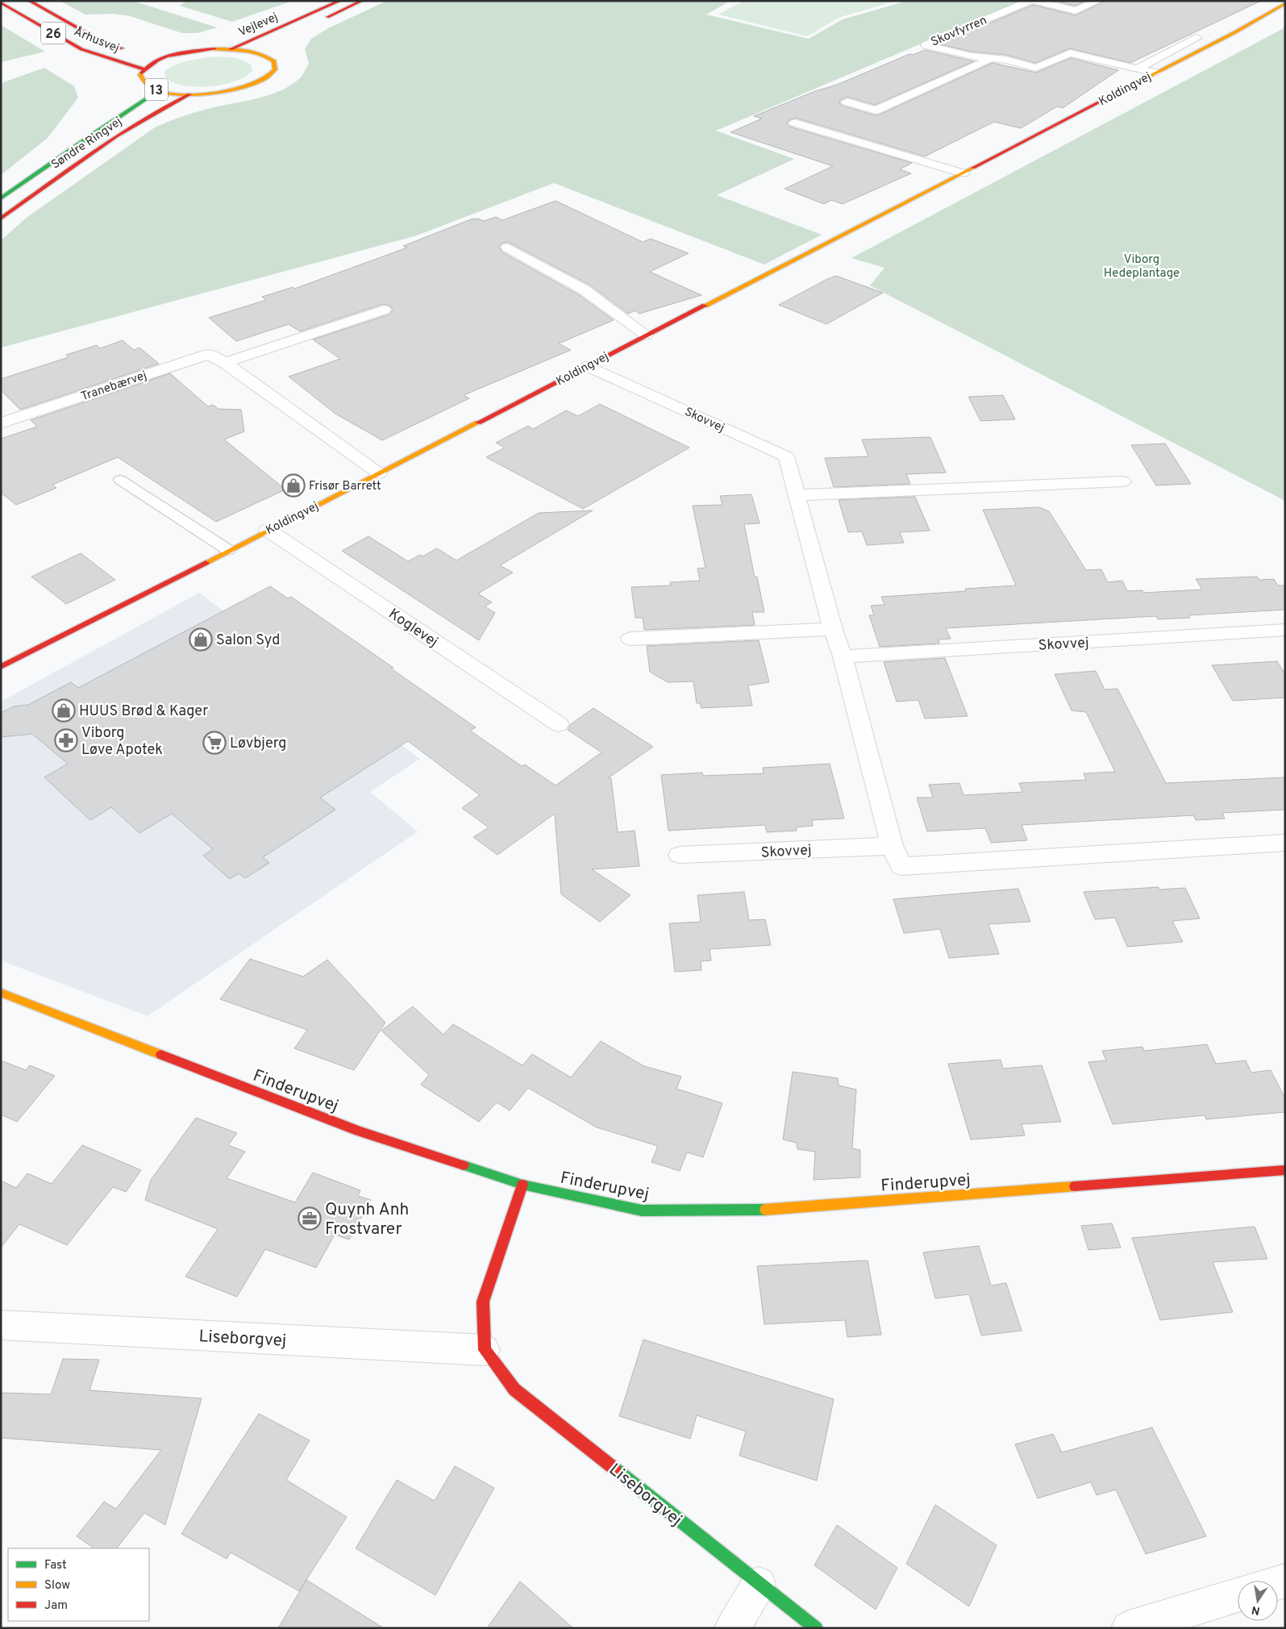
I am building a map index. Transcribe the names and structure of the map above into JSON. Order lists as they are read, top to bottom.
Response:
{
  "streets": {
    "street": [
      "Vejlevej",
      "Skovfyrren",
      "26",
      "Århusvej",
      "Koldingvej",
      "13",
      "Søndre Ringvej",
      "Tranebærvej",
      "Skovvej",
      "Koglevej",
      "Finderupvej",
      "Liseborgvej"
    ]
  },
  "crossings": [
    ["Vejlevej", "13"],
    ["Skovfyrren", "Koldingvej"],
    ["Århusvej", "13"],
    ["Koldingvej", "Tranebærvej"],
    ["Koldingvej", "Skovvej"],
    ["Koldingvej", "Koglevej"],
    ["13", "Søndre Ringvej"]
  ],
  "parks": ["Viborg Hedeplantage"],
  "places": {
    "shop": ["Frisør Barrett", "Salon Syd", "HUUS Brød & Kager"],
    "pharmacy": ["Viborg Løve Apotek"],
    "supermarket": ["Løvbjerg"],
    "office": ["Quynh Anh Frostvarer"]
  },
  "legend": ["Fast", "Slow", "Jam"],
  "north": "bottom"
}
